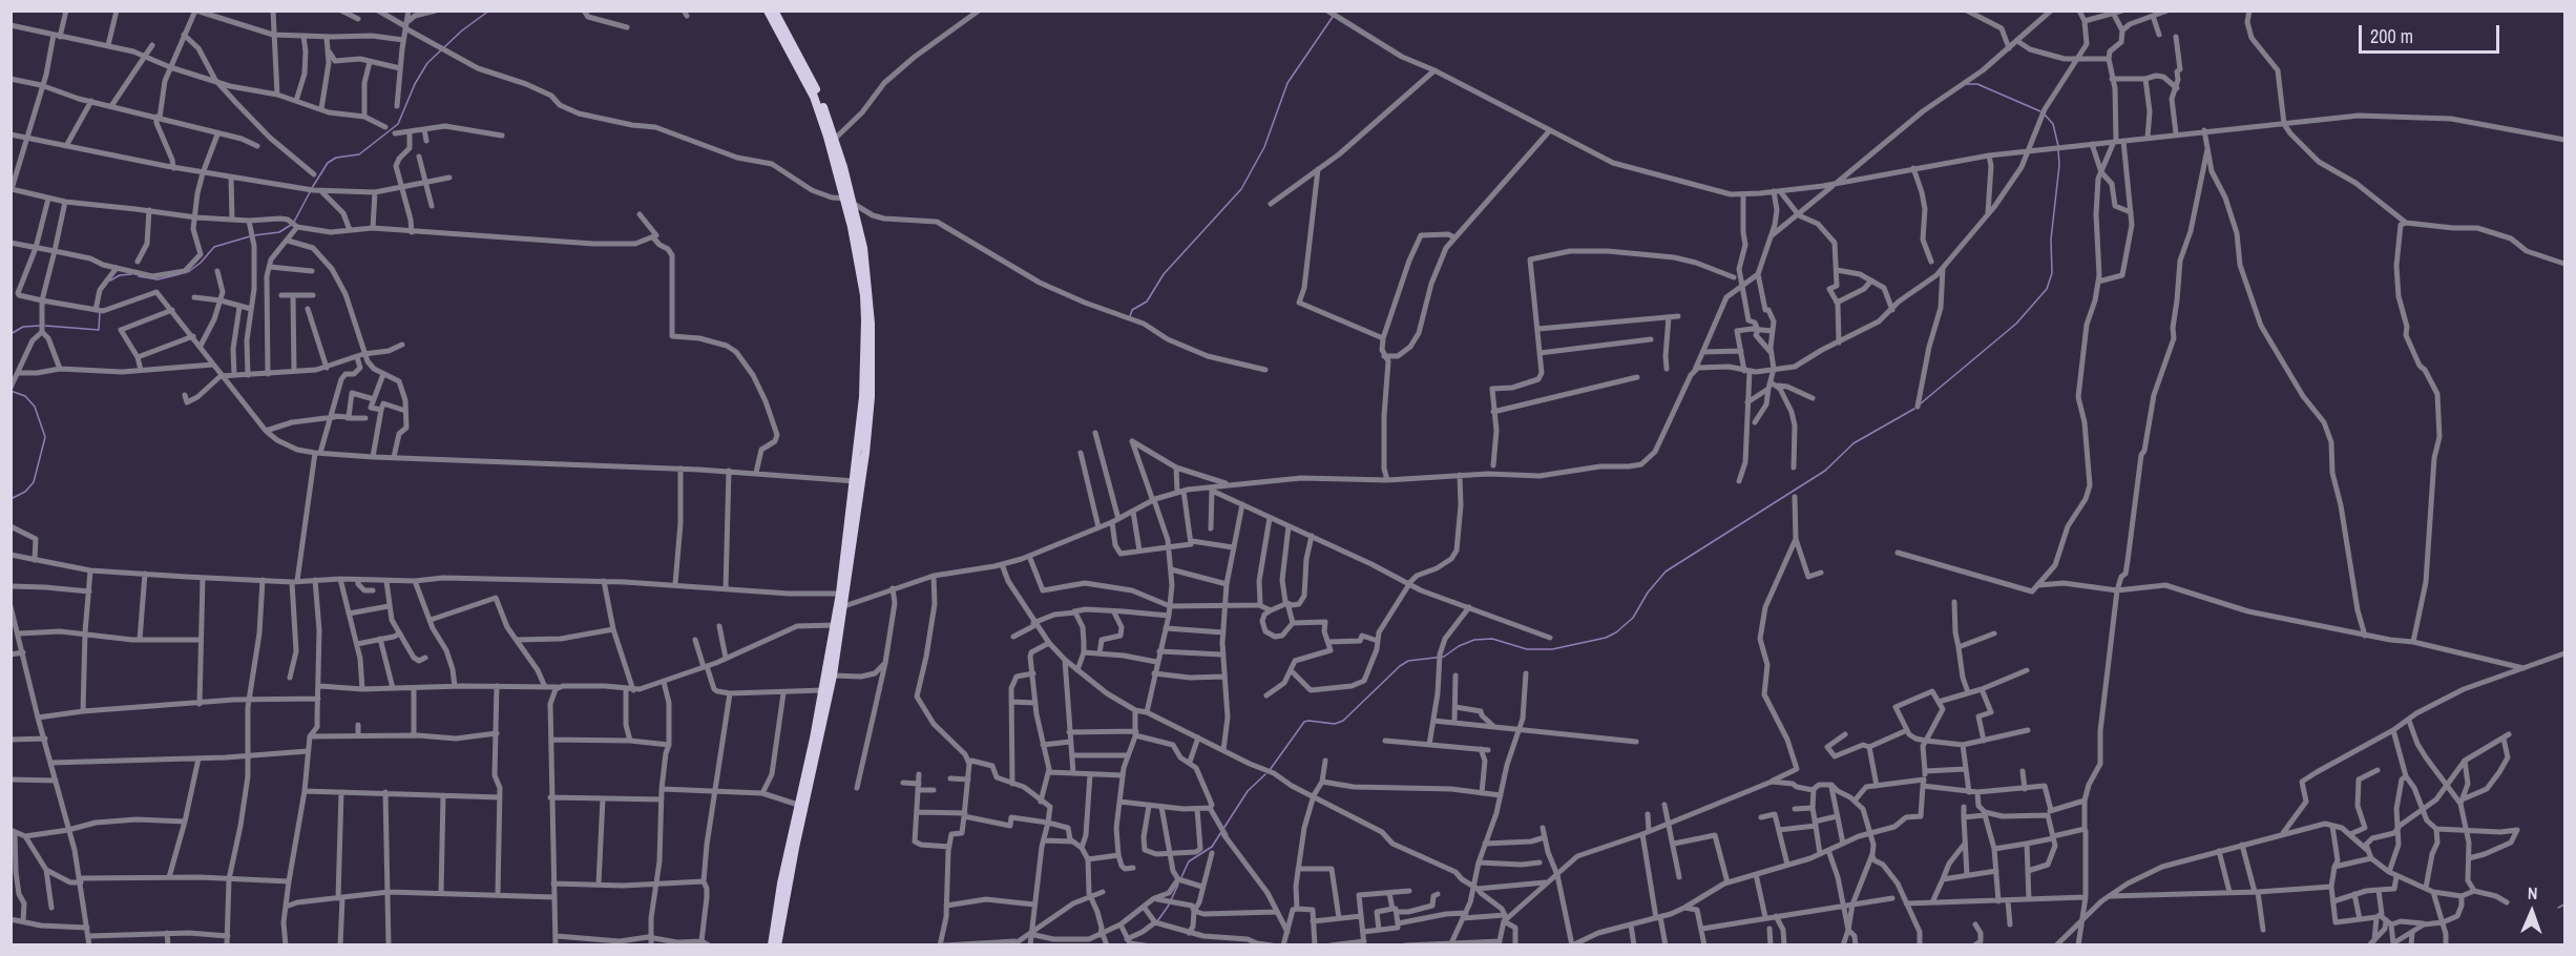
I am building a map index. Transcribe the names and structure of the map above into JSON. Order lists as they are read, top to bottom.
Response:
{
  "scale_bar": "200 m",
  "north": "top"
}
